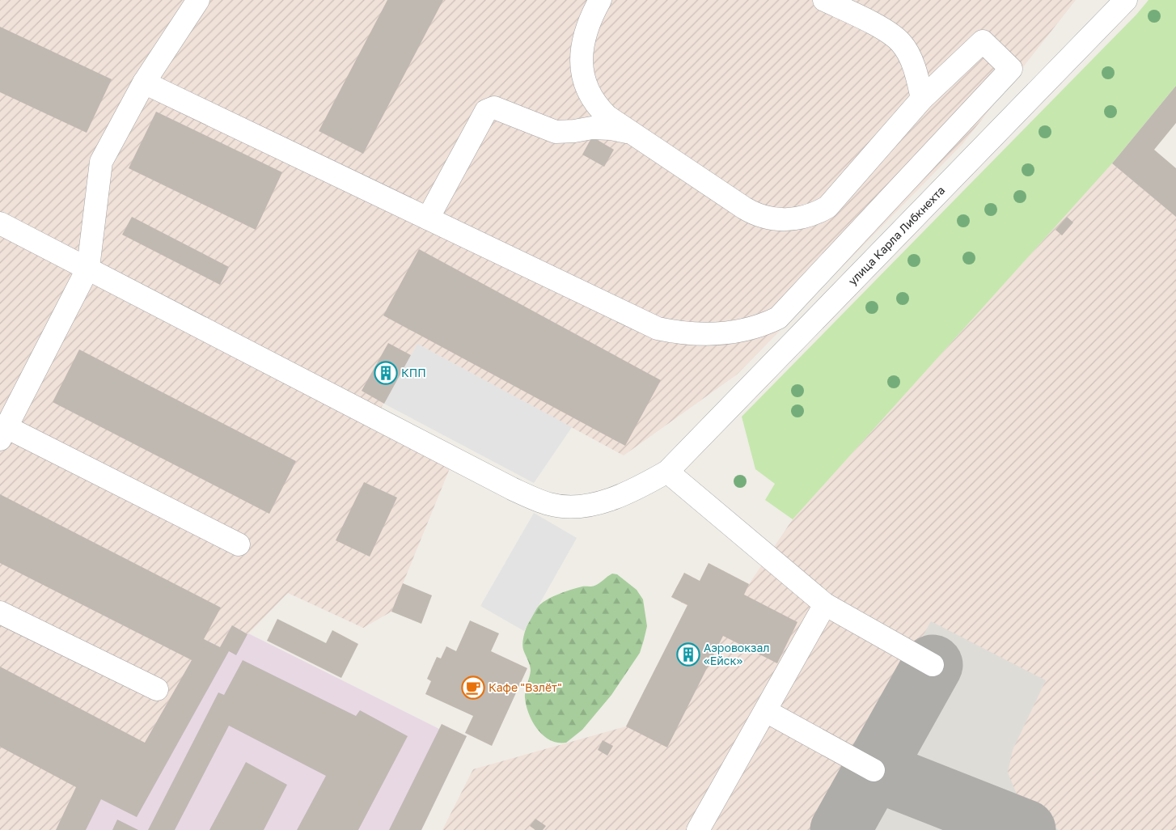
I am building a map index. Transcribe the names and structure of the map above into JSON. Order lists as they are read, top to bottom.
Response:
{
  "streets": {
    "street": ["улица Карла Либкнехта"]
  },
  "places": {
    "building": ["КПП", "Аэровокзал «Ейск»"],
    "cafe": ["Кафе \"Взлёт\""]
  }
}
